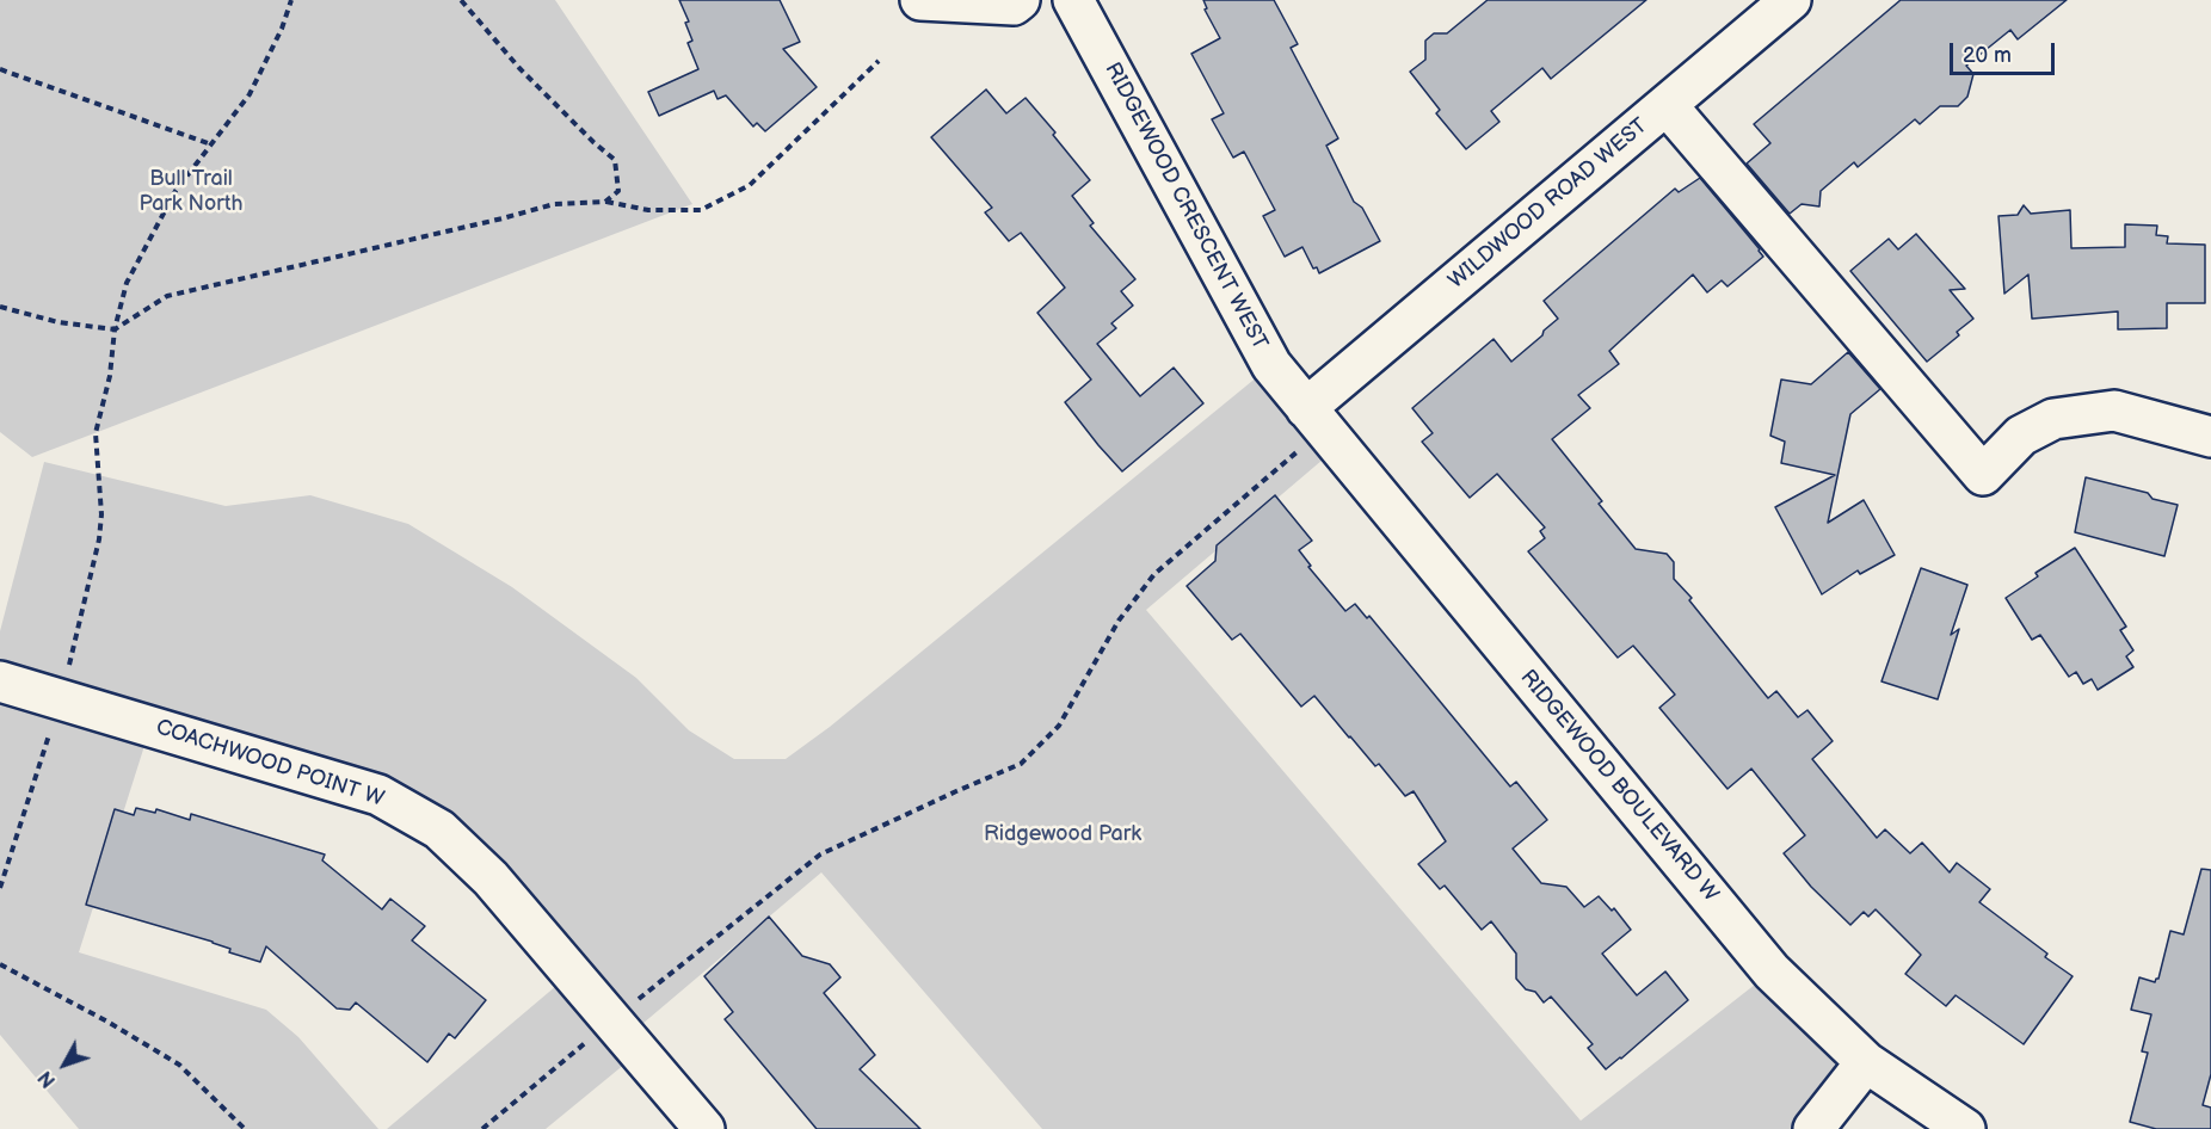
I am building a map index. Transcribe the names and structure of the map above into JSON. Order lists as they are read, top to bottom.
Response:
{
  "streets": {
    "street": [
      "WILDWOOD ROAD WEST",
      "RIDGEWOOD CRESCENT WEST",
      "COACHWOOD POINT W",
      "RIDGEWOOD BOULEVARD W"
    ]
  },
  "crossings": [
    ["WILDWOOD ROAD WEST", "RIDGEWOOD CRESCENT WEST"],
    ["WILDWOOD ROAD WEST", "RIDGEWOOD BOULEVARD W"],
    ["RIDGEWOOD CRESCENT WEST", "RIDGEWOOD BOULEVARD W"]
  ],
  "parks": ["Bull Trail Park North", "Ridgewood Park"],
  "scale_bar": "20 m",
  "north": "bottom left"
}
